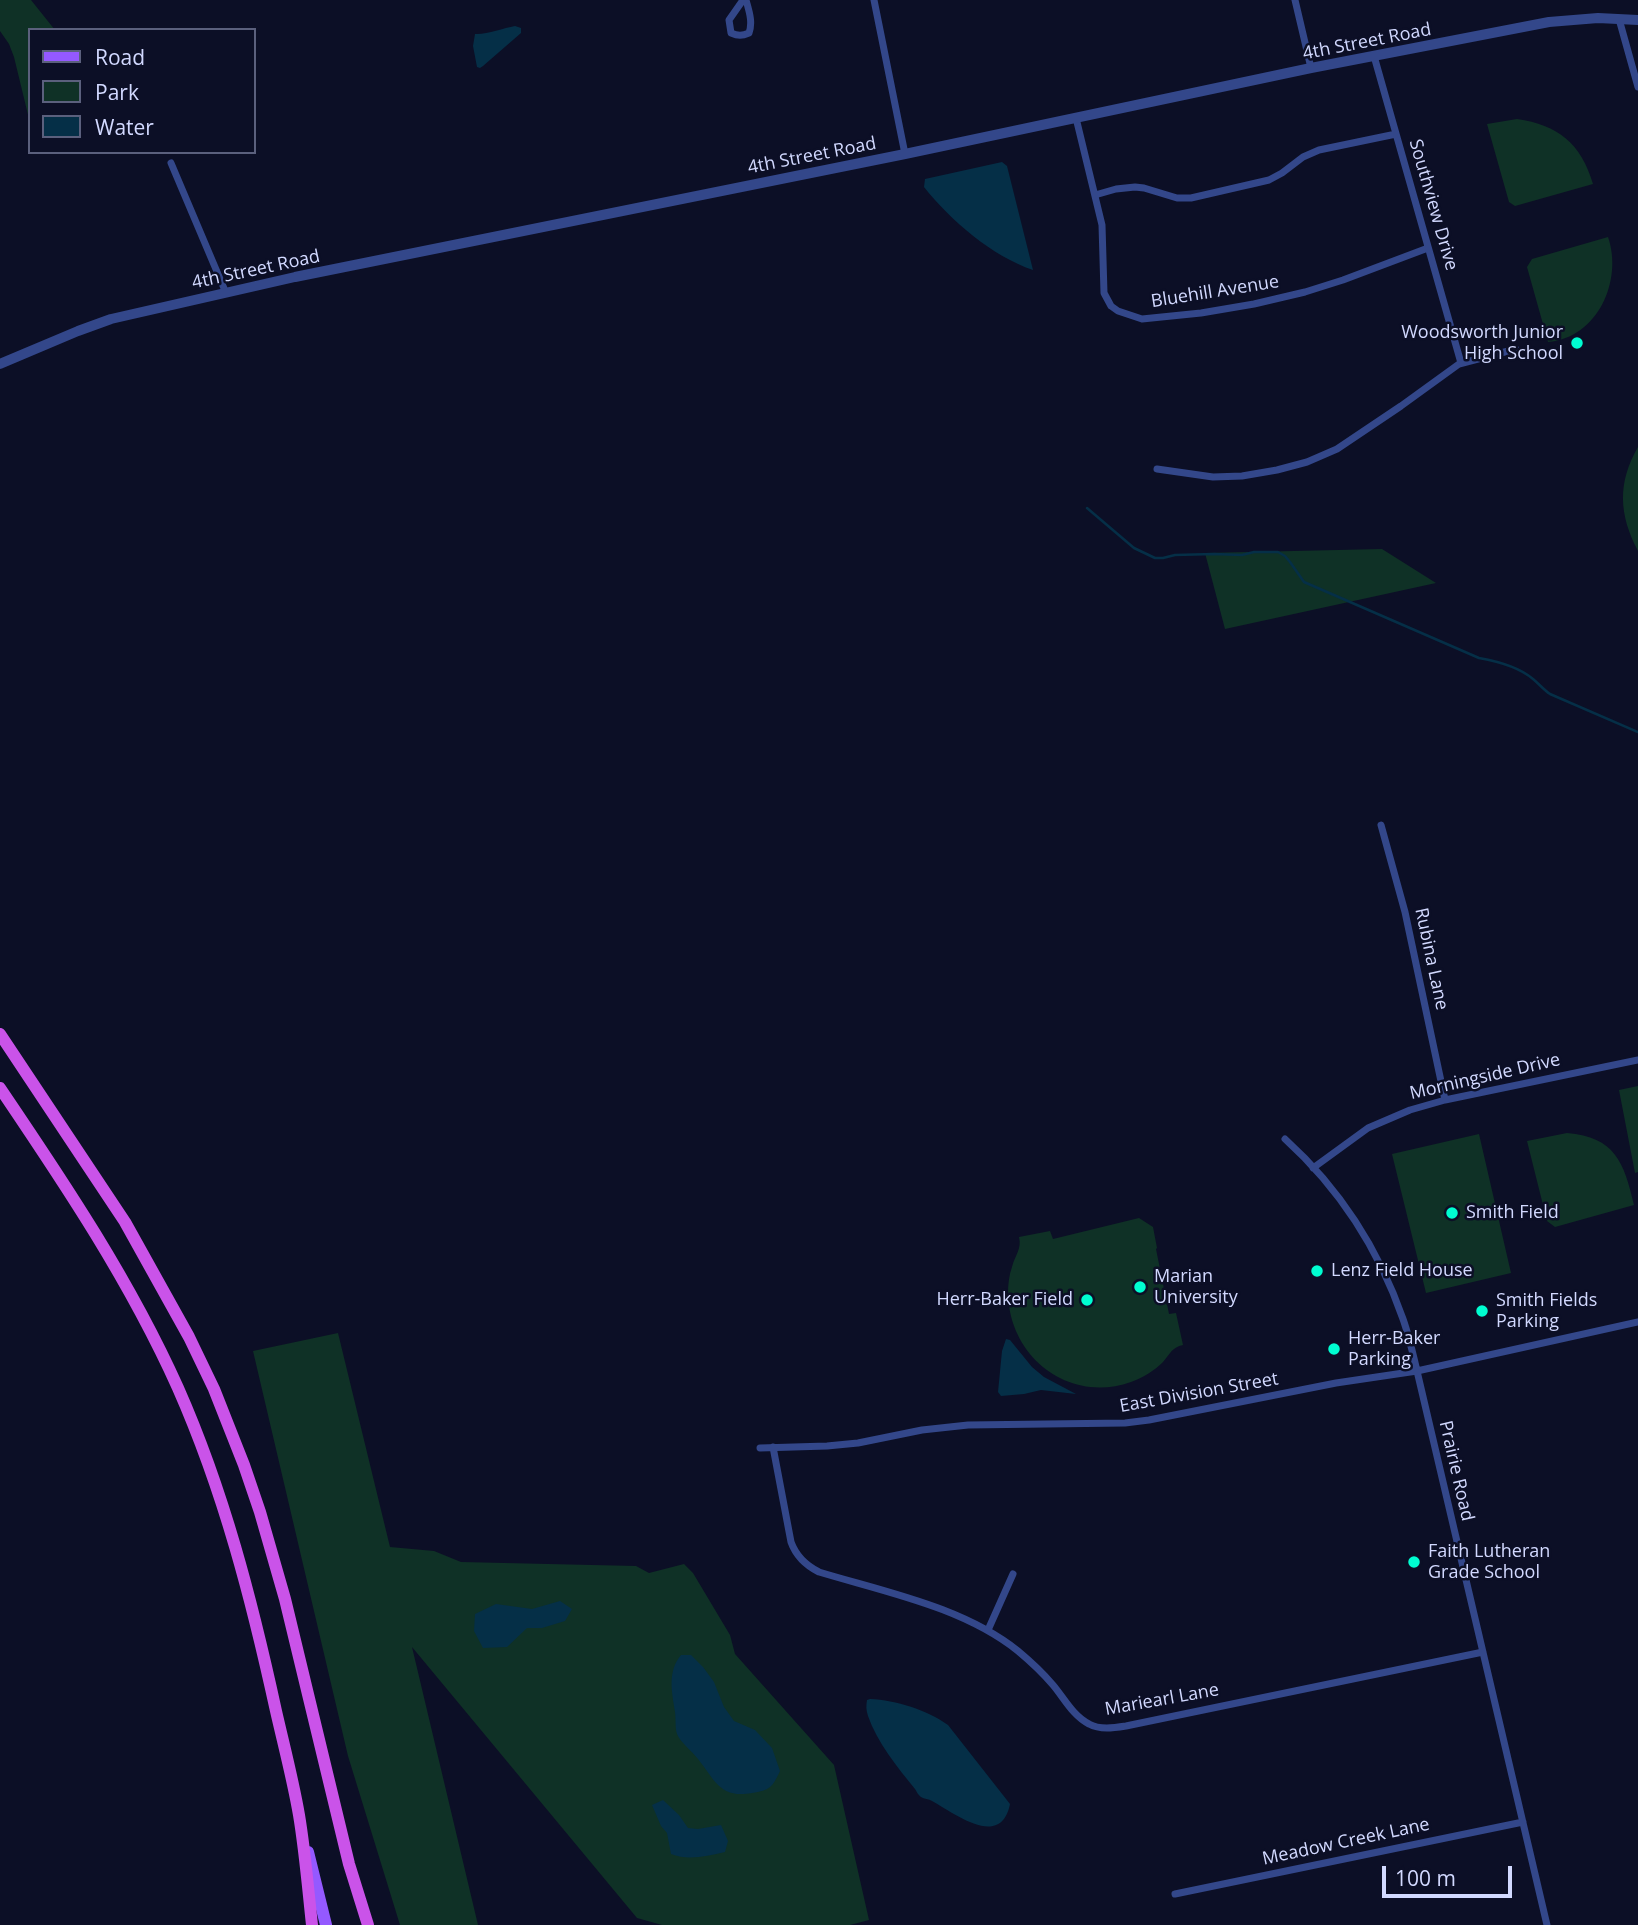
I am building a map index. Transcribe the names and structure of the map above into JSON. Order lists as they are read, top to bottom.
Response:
{
  "streets": {
    "street": [
      "4th Street Road",
      "Southview Drive",
      "Bluehill Avenue",
      "Rubina Lane",
      "Morningside Drive",
      "East Division Street",
      "Prairie Road",
      "Mariearl Lane",
      "Meadow Creek Lane"
    ]
  },
  "crossings": [
    ["4th Street Road", "Southview Drive"],
    ["4th Street Road", "Bluehill Avenue"],
    ["Southview Drive", "Bluehill Avenue"],
    ["Rubina Lane", "Morningside Drive"],
    ["Morningside Drive", "Prairie Road"],
    ["East Division Street", "Prairie Road"],
    ["East Division Street", "Mariearl Lane"],
    ["Prairie Road", "Mariearl Lane"],
    ["Prairie Road", "Meadow Creek Lane"]
  ],
  "places": [
    "Woodsworth Junior High School",
    "Smith Field",
    "Lenz Field House",
    "Marian University",
    "Herr-Baker Field",
    "Smith Fields Parking",
    "Herr-Baker Parking",
    "Faith Lutheran Grade School"
  ],
  "legend": ["Road", "Park", "Water"],
  "scale_bar": "100 m"
}
